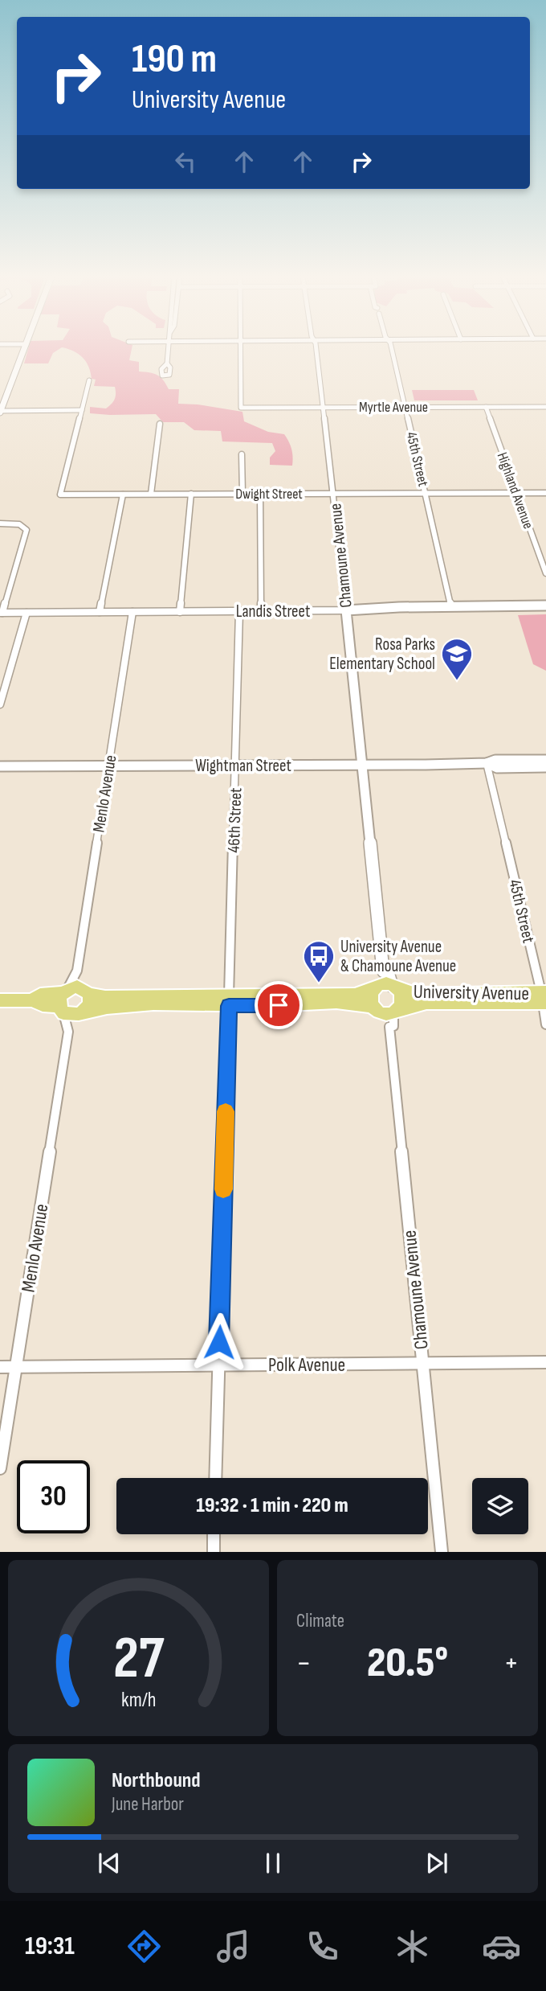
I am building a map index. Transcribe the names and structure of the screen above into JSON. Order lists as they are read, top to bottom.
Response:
{
  "streets": {
    "main road": [
      "Chamoune Avenue",
      "Landis Street",
      "Wightman Street",
      "University Avenue"
    ],
    "street": [
      "Myrtle Avenue",
      "45th Street",
      "Highland Avenue",
      "Dwight Street",
      "Menlo Avenue",
      "46th Street",
      "Polk Avenue"
    ]
  },
  "crossings": [
    ["Myrtle Avenue", "45th Street"],
    ["Myrtle Avenue", "Highland Avenue"],
    ["Myrtle Avenue", "Chamoune Avenue"],
    ["45th Street", "Dwight Street"],
    ["45th Street", "Landis Street"],
    ["45th Street", "Wightman Street"],
    ["45th Street", "University Avenue"],
    ["Highland Avenue", "Dwight Street"],
    ["Dwight Street", "Chamoune Avenue"],
    ["Chamoune Avenue", "Landis Street"],
    ["Chamoune Avenue", "Wightman Street"],
    ["Chamoune Avenue", "University Avenue"],
    ["Chamoune Avenue", "Polk Avenue"],
    ["Landis Street", "Menlo Avenue"],
    ["Landis Street", "46th Street"],
    ["Wightman Street", "Menlo Avenue"],
    ["Wightman Street", "46th Street"],
    ["Menlo Avenue", "University Avenue"],
    ["Menlo Avenue", "Polk Avenue"],
    ["46th Street", "University Avenue"],
    ["46th Street", "Polk Avenue"]
  ],
  "places": {
    "school or university": ["Rosa Parks Elementary School"],
    "bus stop": ["University Avenue & Chamoune Avenue"]
  },
  "page": {
    "turn": ["190 m", "University Avenue"],
    "limit": "30",
    "trip": "19:32 · 1 min · 220 m",
    "tile": "Climate",
    "heat": ["−", "20.5°", "+"],
    "song": ["Northbound", "June Harbor"],
    "tabs": "19:31",
    "gauge": ["27", "km/h"]
  }
}
